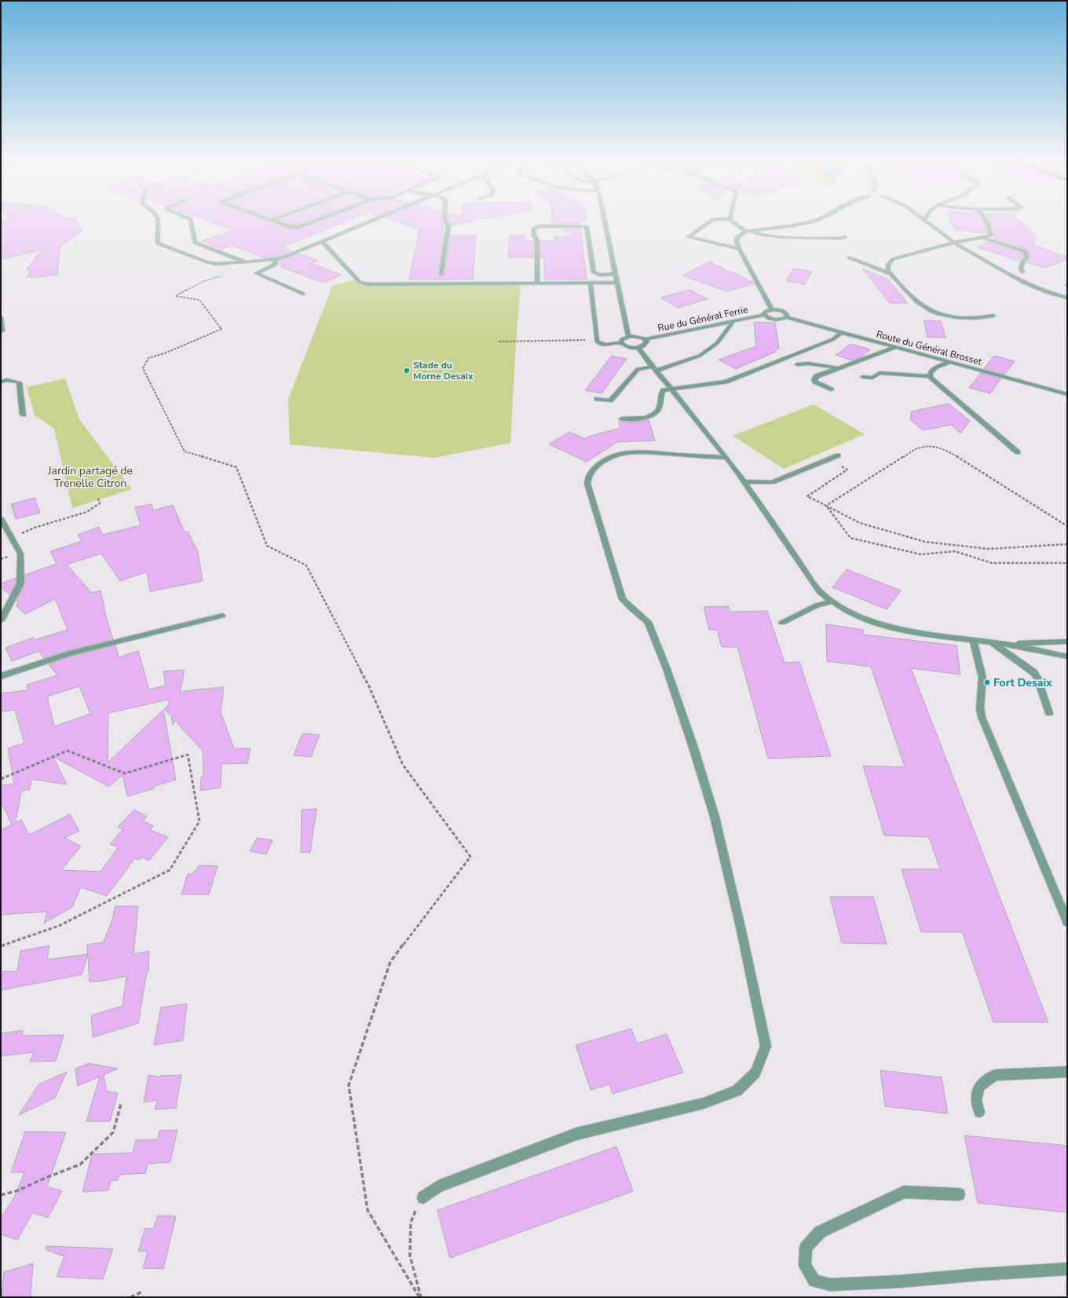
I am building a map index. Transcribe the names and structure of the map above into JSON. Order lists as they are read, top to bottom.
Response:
{
  "streets": {
    "street": ["Rue du Général Ferrie", "Route du Général Brosset"]
  },
  "parks": ["Jardin partagé de Trenelle Citron"],
  "places": ["Stade du Morne Desaix", "Fort Desaix"]
}
